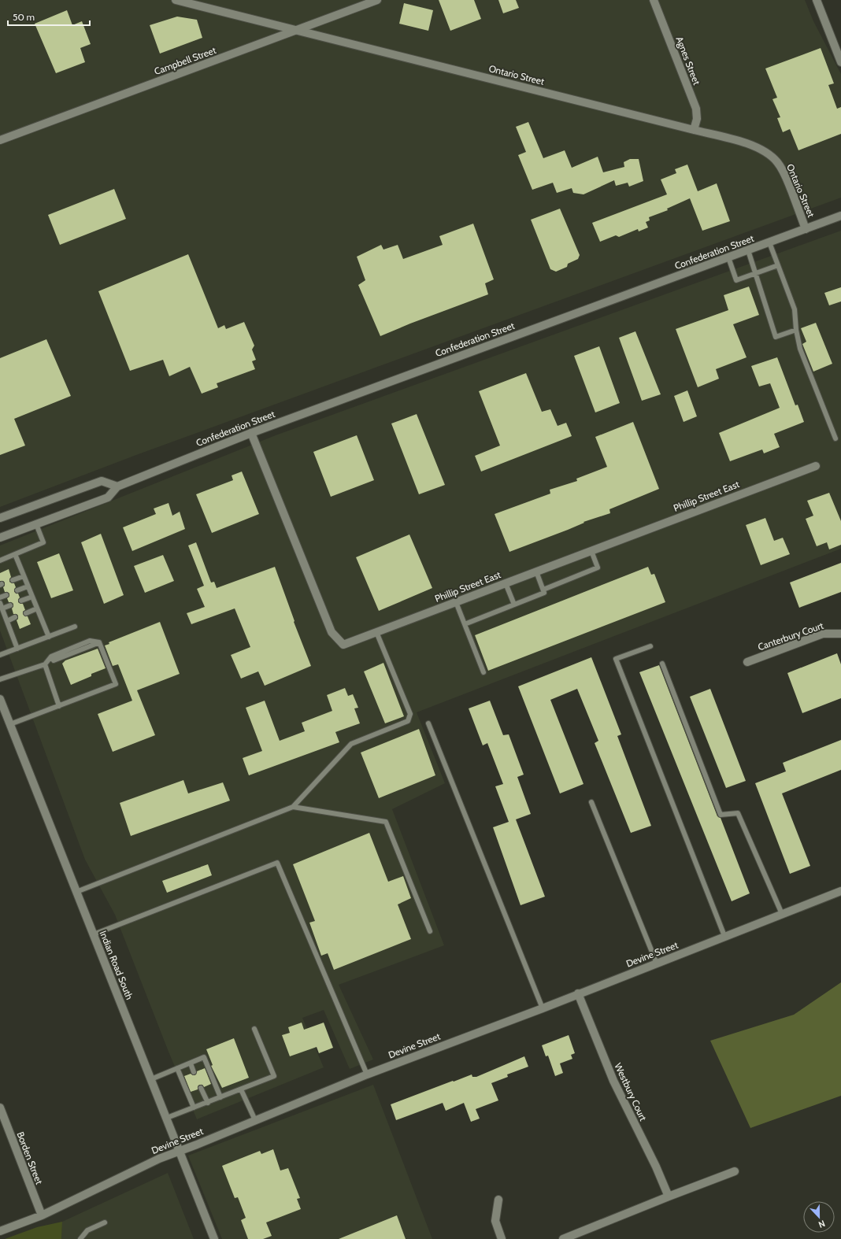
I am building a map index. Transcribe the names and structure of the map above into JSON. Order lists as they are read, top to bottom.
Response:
{
  "streets": {
    "street": [
      "Campbell Street",
      "Agnes Street",
      "Ontario Street",
      "Confederation Street",
      "Phillip Street East",
      "Canterbury Court",
      "Devine Street",
      "Indian Road South",
      "Westbury Court",
      "Borden Street"
    ]
  },
  "crossings": [
    ["Campbell Street", "Ontario Street"],
    ["Agnes Street", "Ontario Street"],
    ["Ontario Street", "Confederation Street"],
    ["Confederation Street", "Phillip Street East"],
    ["Devine Street", "Indian Road South"],
    ["Devine Street", "Westbury Court"],
    ["Devine Street", "Borden Street"]
  ],
  "scale_bar": "50 m",
  "north": "bottom"
}
